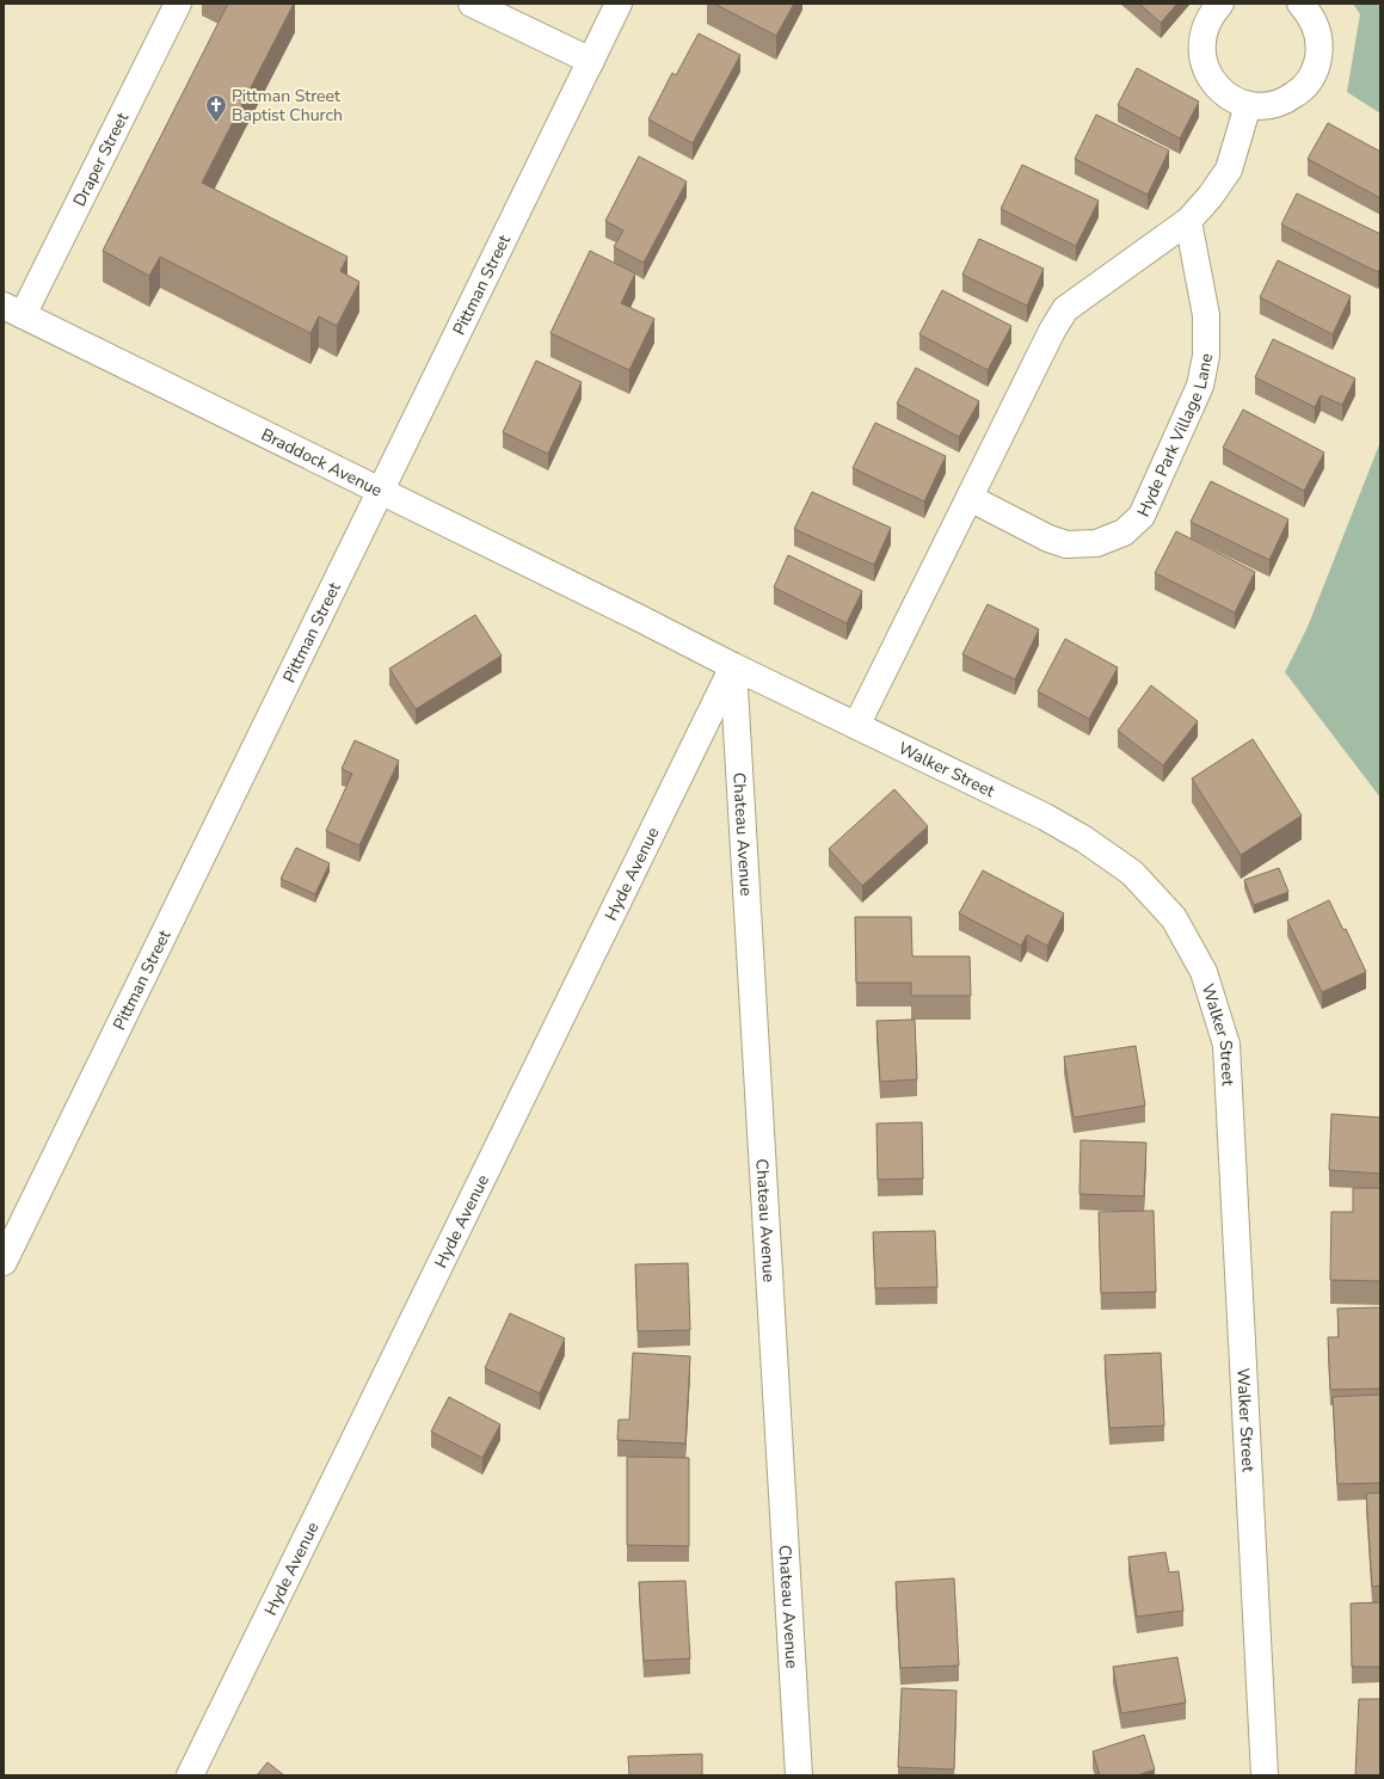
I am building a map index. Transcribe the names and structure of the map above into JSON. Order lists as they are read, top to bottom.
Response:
{
  "streets": {
    "street": [
      "Draper Street",
      "Pittman Street",
      "Hyde Park Village Lane",
      "Braddock Avenue",
      "Walker Street",
      "Chateau Avenue",
      "Hyde Avenue"
    ]
  },
  "crossings": [
    ["Draper Street", "Braddock Avenue"],
    ["Pittman Street", "Braddock Avenue"],
    ["Braddock Avenue", "Walker Street"],
    ["Walker Street", "Chateau Avenue"],
    ["Walker Street", "Hyde Avenue"],
    ["Chateau Avenue", "Hyde Avenue"]
  ],
  "places": {
    "church": ["Pittman Street Baptist Church"]
  }
}
